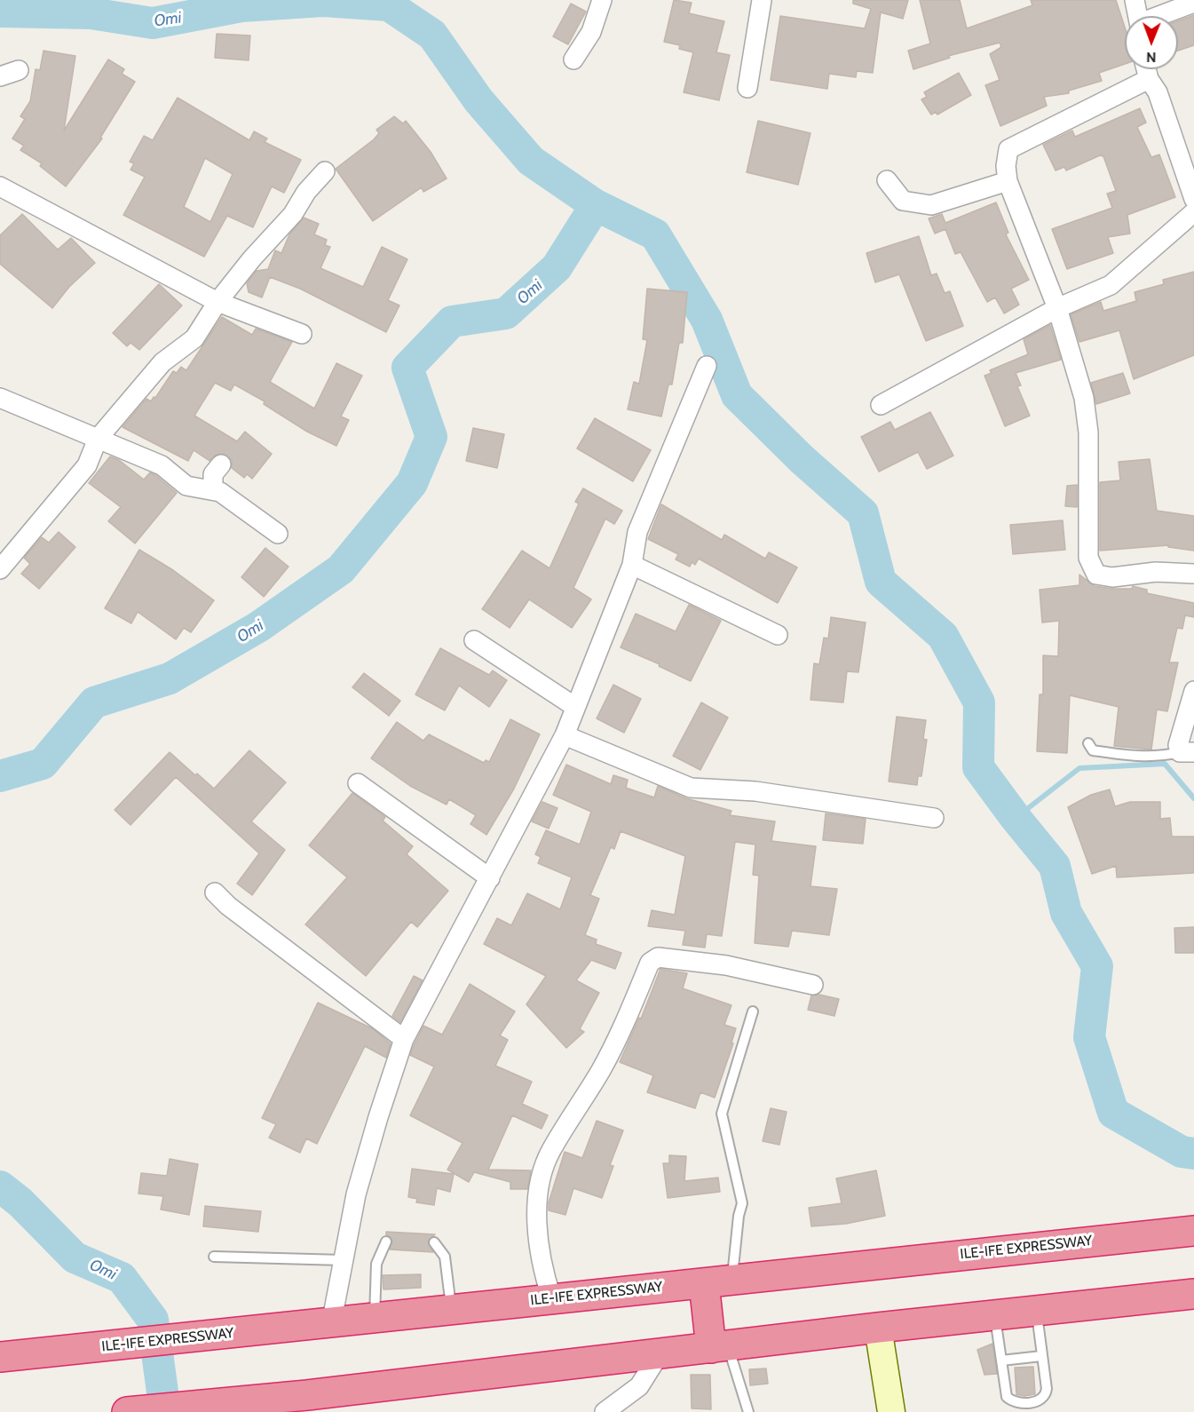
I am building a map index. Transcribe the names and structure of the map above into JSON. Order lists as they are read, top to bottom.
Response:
{
  "streets": {
    "highway": ["ILE-IFE EXPRESSWAY"]
  },
  "water": ["Omi"],
  "north": "bottom"
}
